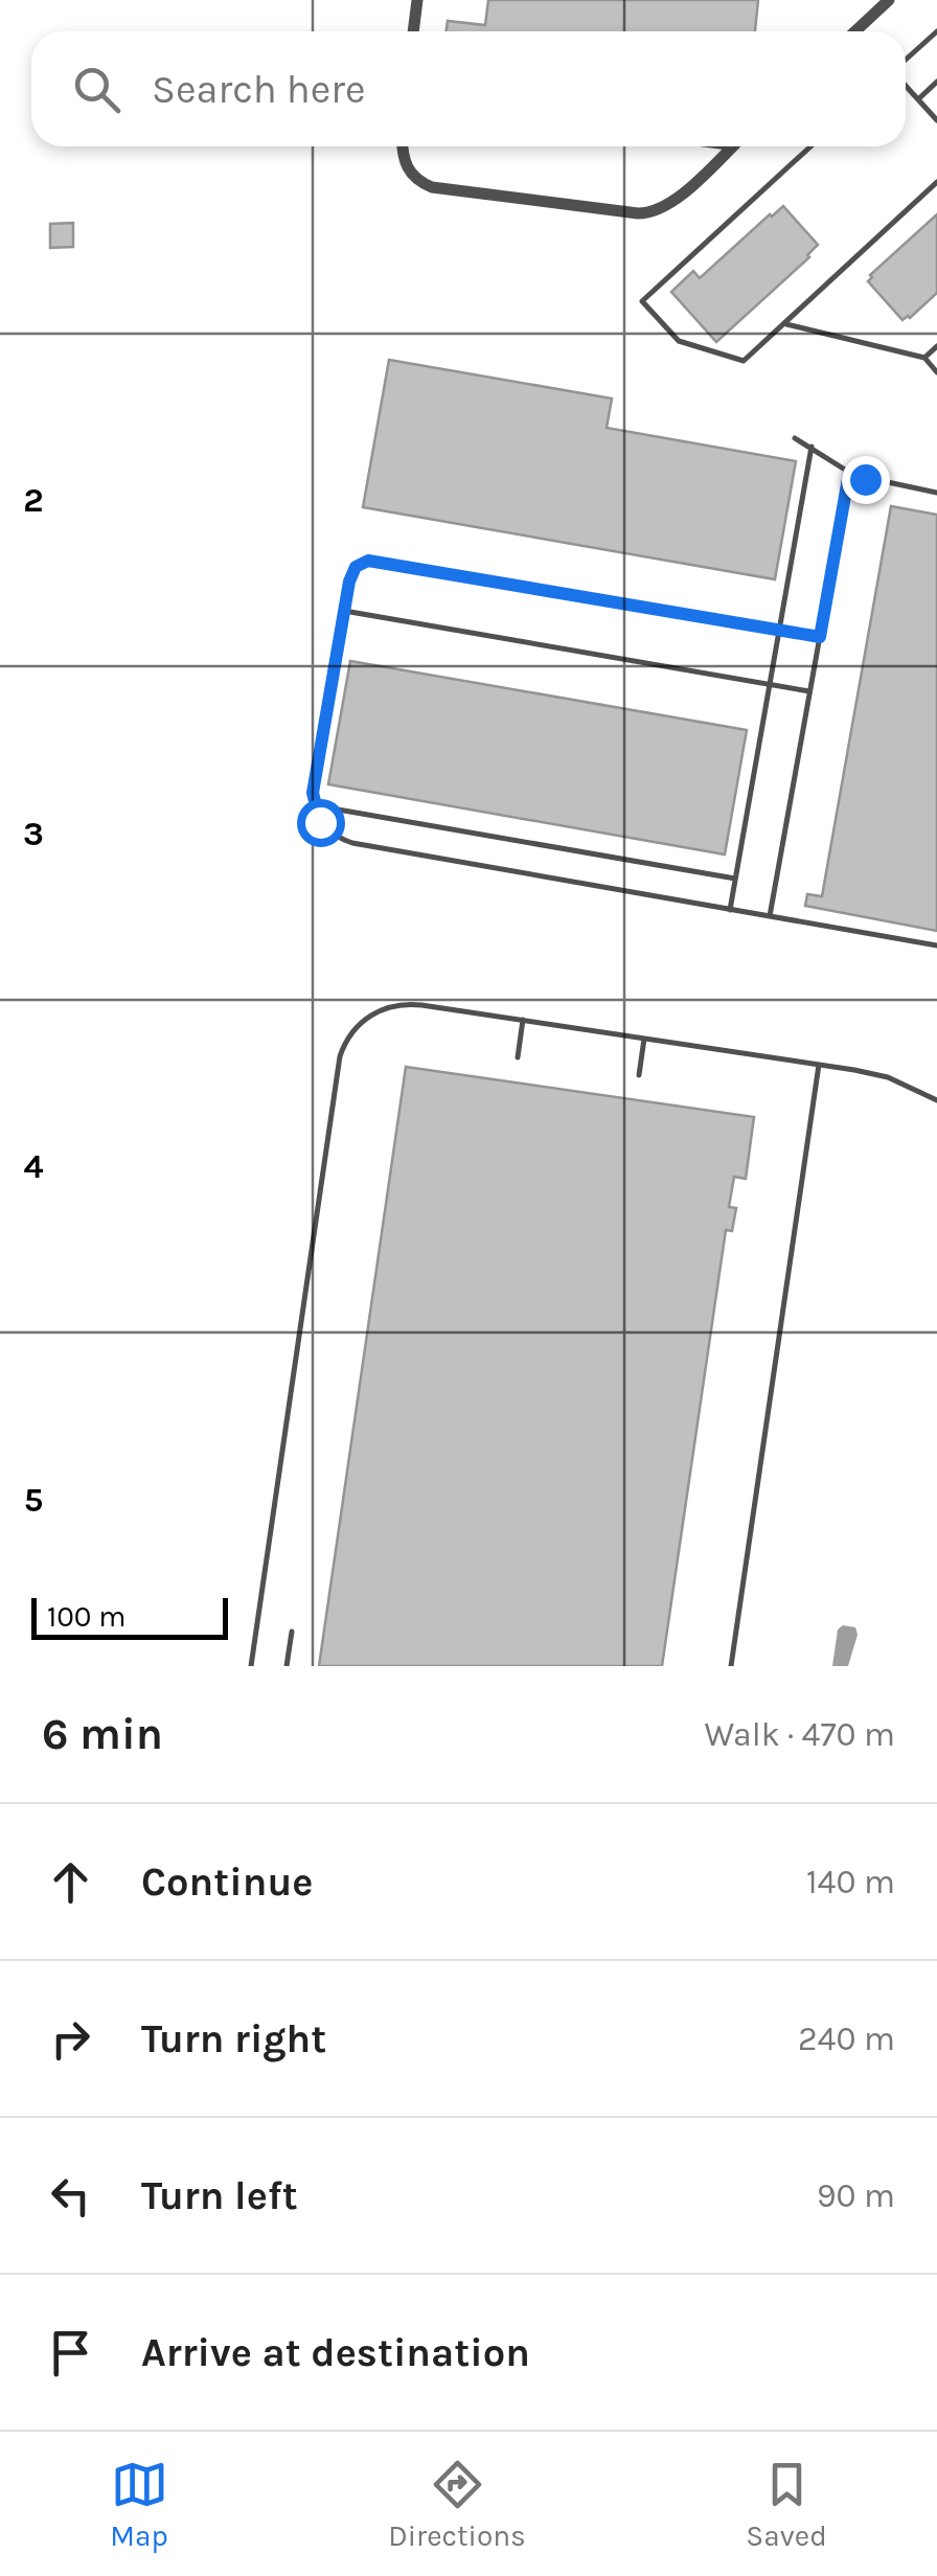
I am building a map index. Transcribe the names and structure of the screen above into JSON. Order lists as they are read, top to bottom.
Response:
{
  "scale_bar": "100 m",
  "page": {
    "search": "Search here",
    "scale": "100 m",
    "heading": ["6 min", "Walk · 470 m"],
    "list": [
      ["Continue", "140 m"],
      ["Turn right", "240 m"],
      ["Turn left", "90 m"],
      "Arrive at destination"
    ],
    "nav": ["Map", "Directions", "Saved"]
  },
  "grid": {
    "rows": [
      "2",
      "3",
      "4",
      "5"
    ]
  }
}
